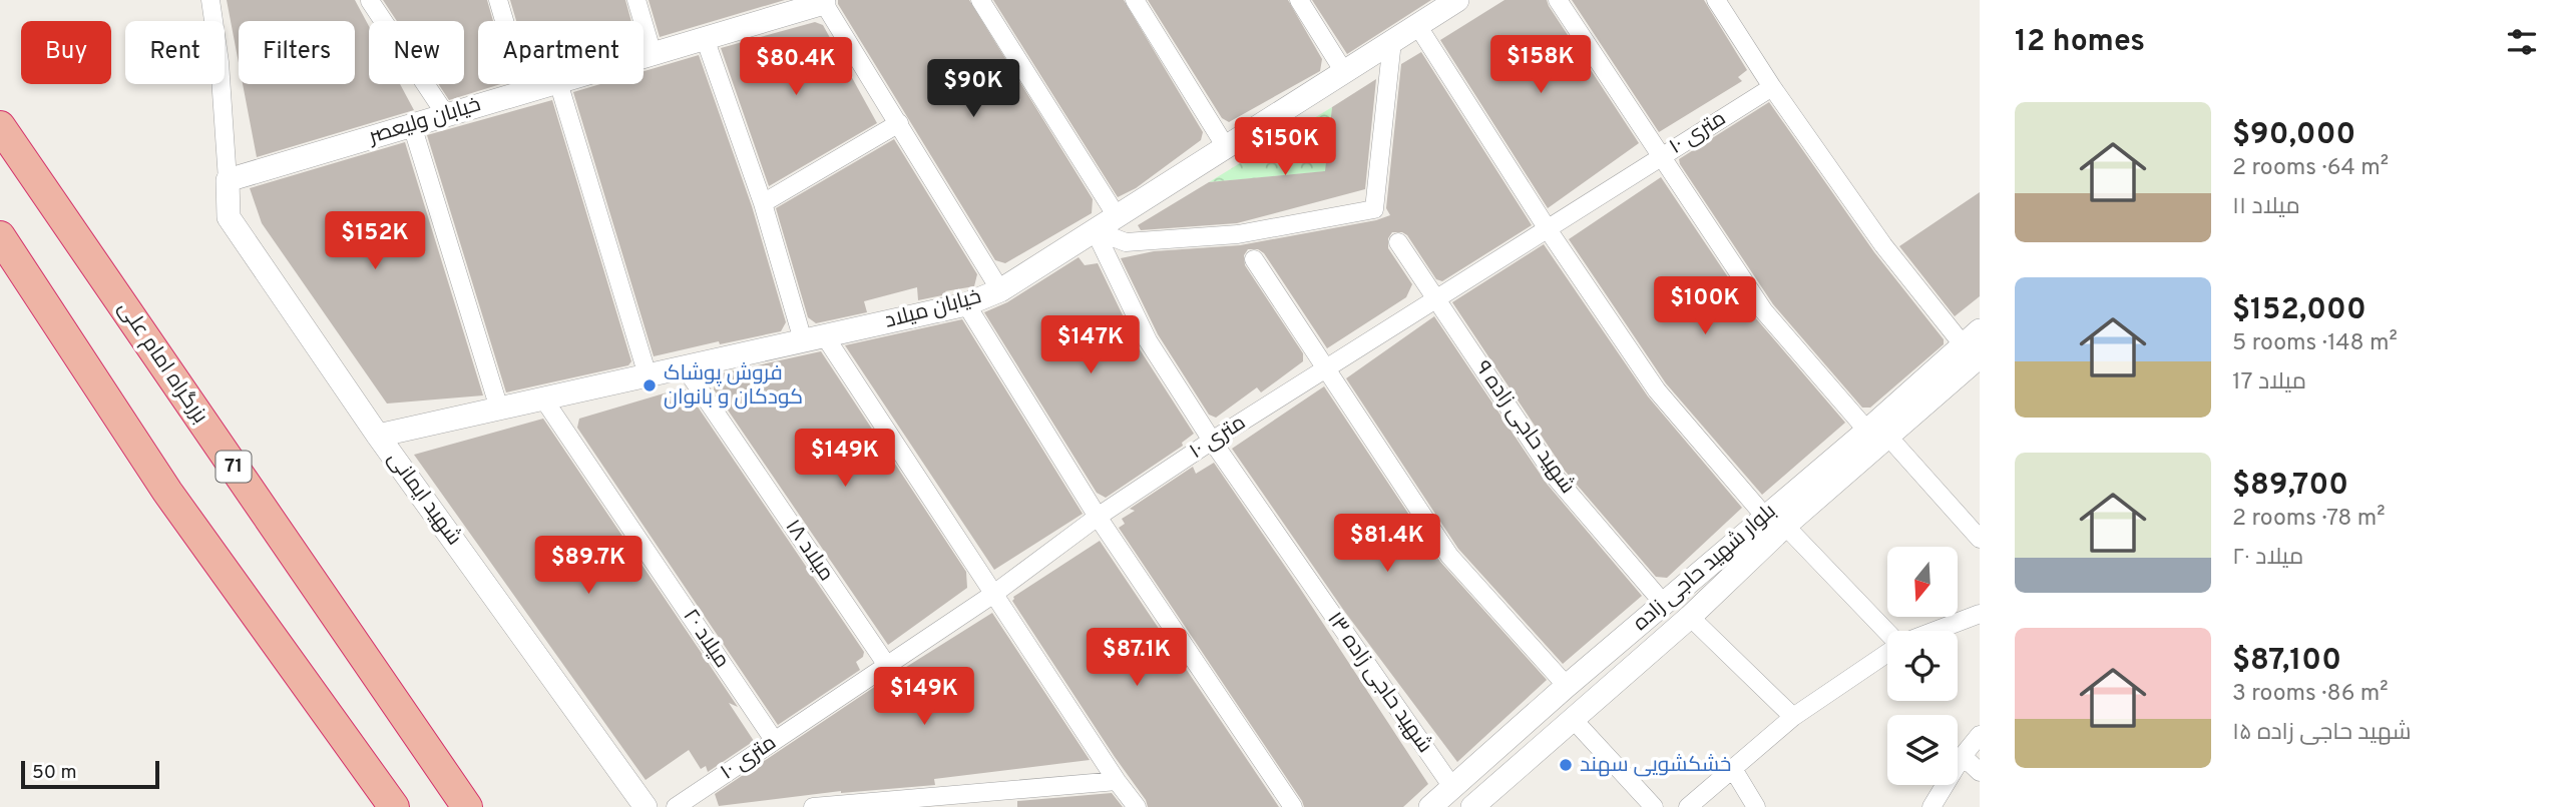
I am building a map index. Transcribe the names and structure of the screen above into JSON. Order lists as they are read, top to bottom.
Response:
{
  "streets": {
    "highway": ["بزرگراه امام علی", "71"],
    "street": [
      "خیابان ولیعصر",
      "۱۰ متری",
      "خیابان میلاد",
      "شهید حاجی زاده ۹",
      "شهید ایمانی",
      "میلاد ۱۸",
      "بلوار شهید حاجی زاده",
      "میلاد ۲۰",
      "شهید حاجی زاده ۱۳"
    ]
  },
  "crossings": [
    ["خیابان ولیعصر", "شهید ایمانی"],
    ["۱۰ متری", "شهید حاجی زاده ۹"],
    ["۱۰ متری", "میلاد ۱۸"],
    ["۱۰ متری", "میلاد ۲۰"],
    ["۱۰ متری", "شهید حاجی زاده ۱۳"],
    ["خیابان میلاد", "شهید ایمانی"],
    ["خیابان میلاد", "میلاد ۱۸"],
    ["خیابان میلاد", "میلاد ۲۰"],
    ["خیابان میلاد", "شهید حاجی زاده ۱۳"],
    ["شهید حاجی زاده ۹", "بلوار شهید حاجی زاده"],
    ["بلوار شهید حاجی زاده", "شهید حاجی زاده ۱۳"]
  ],
  "places": ["فروش پوشاک کودکان و بانوان", "خشکشویی سهند"],
  "scale_bar": "50 m",
  "north": "bottom",
  "page": {
    "heading": "12 homes",
    "chip": [
      "Buy",
      "Rent",
      "Filters",
      "New",
      "Apartment"
    ],
    "price": [
      "$158K",
      "$80.4K",
      "$90K",
      "$150K",
      "$152K",
      "$100K",
      "$147K",
      "$149K",
      "$81.4K",
      "$89.7K",
      "$87.1K",
      "$149K"
    ],
    "list": [
      {
        "name": "$90,000",
        "note": "2 rooms · 64 m² · میلاد ۱۱"
      },
      {
        "name": "$152,000",
        "note": "5 rooms · 148 m² · میلاد 17"
      },
      {
        "name": "$89,700",
        "note": "2 rooms · 78 m² · میلاد ۲۰"
      },
      {
        "name": "$87,100",
        "note": "3 rooms · 86 m² · شهید حاجی زاده ۱۵"
      }
    ],
    "scale": "50 m"
  }
}
